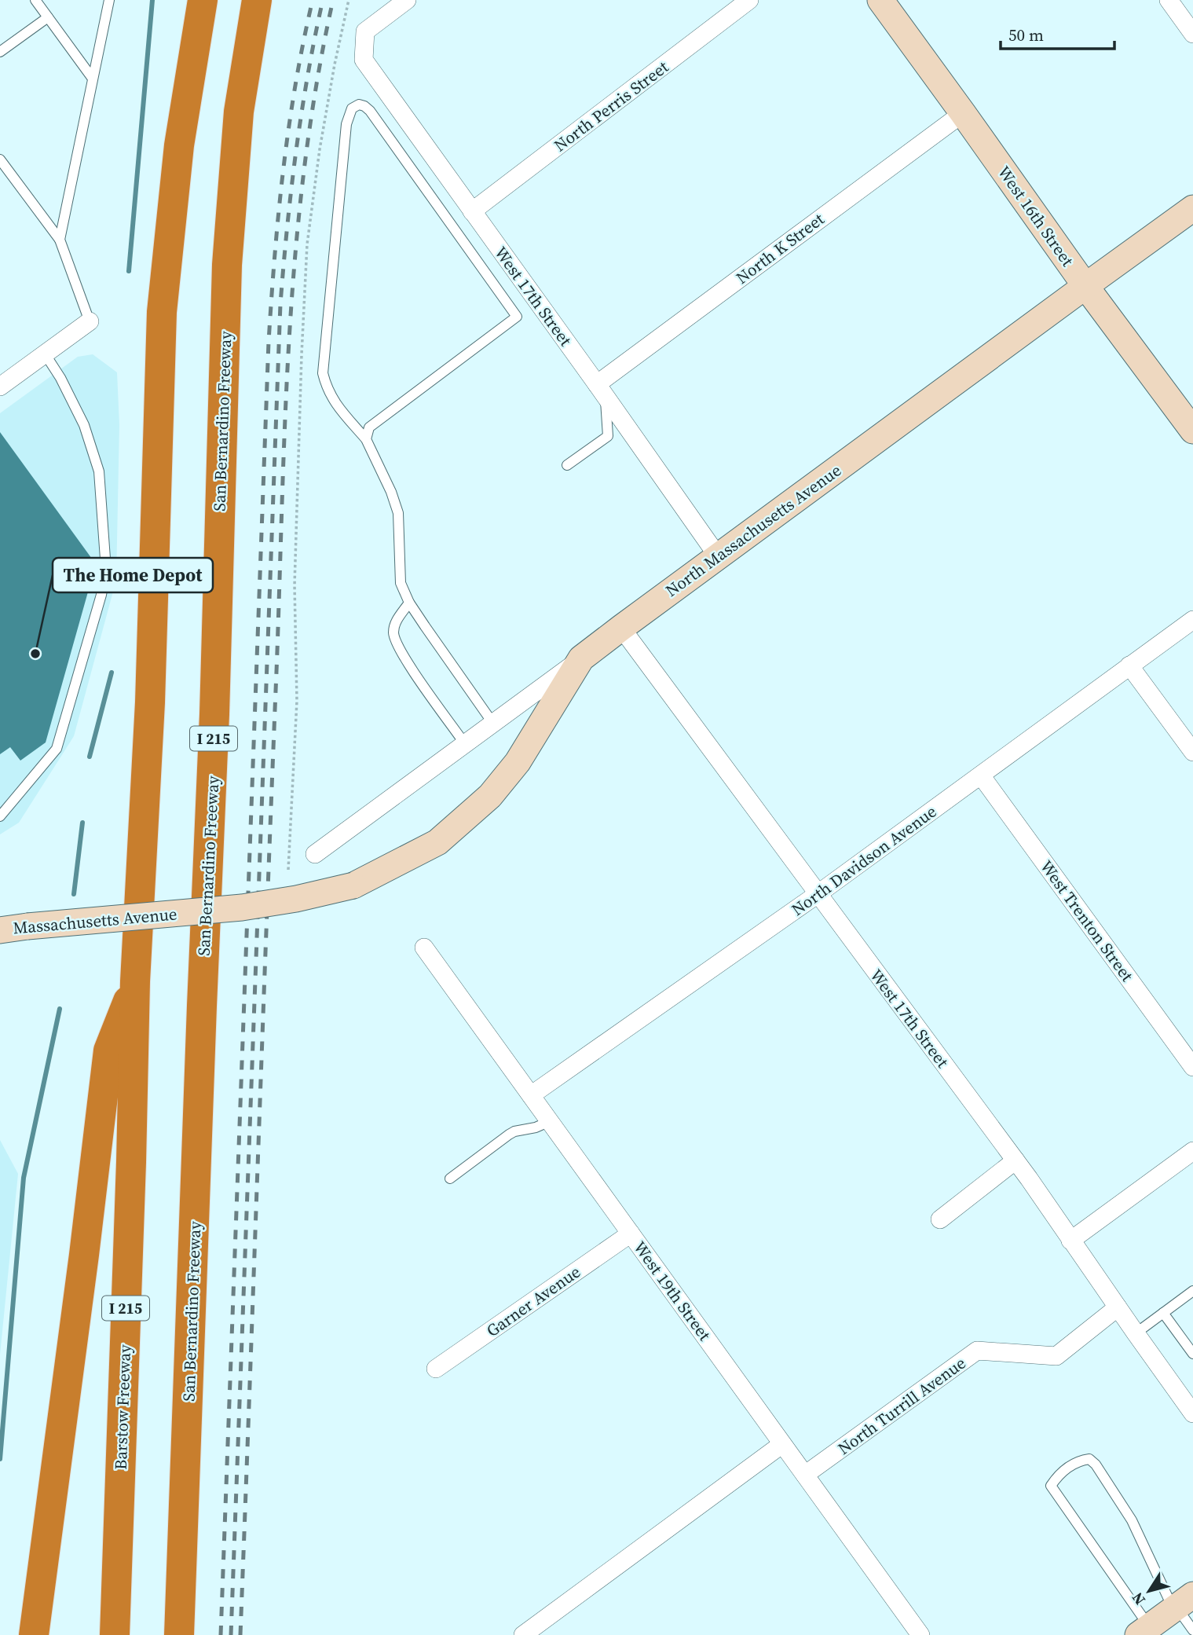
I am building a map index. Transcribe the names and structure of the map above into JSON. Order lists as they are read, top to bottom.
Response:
{
  "streets": {
    "highway": ["San Bernardino Freeway", "I 215", "Barstow Freeway"],
    "street": [
      "North Perris Street",
      "West 16th Street",
      "North K Street",
      "West 17th Street",
      "North Massachusetts Avenue",
      "North Davidson Avenue",
      "Massachusetts Avenue",
      "West Trenton Street",
      "West 19th Street",
      "Garner Avenue",
      "North Turrill Avenue"
    ]
  },
  "crossings": [
    ["North Perris Street", "West 17th Street"],
    ["West 16th Street", "North K Street"],
    ["West 16th Street", "North Massachusetts Avenue"],
    ["North K Street", "West 17th Street"],
    ["West 17th Street", "North Massachusetts Avenue"],
    ["West 17th Street", "North Davidson Avenue"],
    ["West 17th Street", "North Turrill Avenue"],
    ["North Massachusetts Avenue", "Massachusetts Avenue"],
    ["I 215", "Barstow Freeway"],
    ["North Davidson Avenue", "West Trenton Street"],
    ["North Davidson Avenue", "West 19th Street"],
    ["West 19th Street", "Garner Avenue"],
    ["West 19th Street", "North Turrill Avenue"]
  ],
  "places": ["The Home Depot"],
  "scale_bar": "50 m",
  "north": "bottom left"
}
